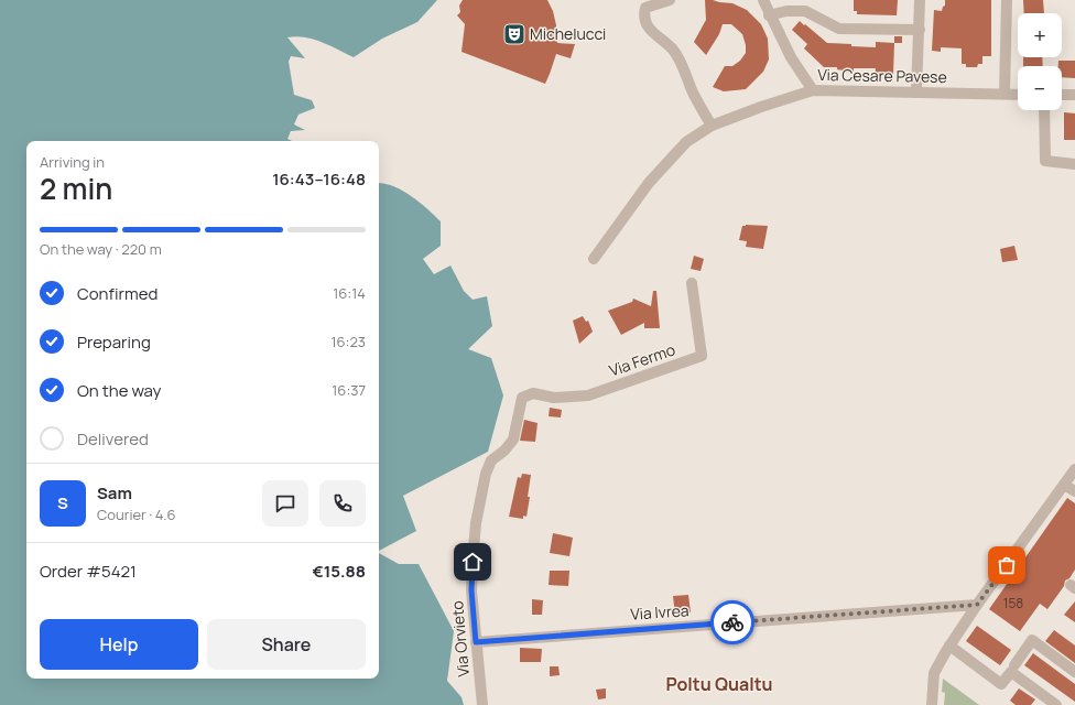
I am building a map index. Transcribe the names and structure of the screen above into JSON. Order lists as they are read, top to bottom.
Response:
{
  "streets": {
    "street": [
      "Via Cesare Pavese",
      "Via Fermo",
      "Via Ivrea",
      "Via Orvieto"
    ]
  },
  "crossings": [
    ["Via Fermo", "Via Orvieto"],
    ["Via Ivrea", "Via Orvieto"]
  ],
  "districts": ["Poltu Qualtu"],
  "places": {
    "theatre": ["Michelucci"]
  },
  "house_numbers": ["158"],
  "page": {
    "map_buttons": ["+", "−"],
    "heading": ["2 min", "Arriving in", "16:43–16:48"],
    "panel": [
      "Sam",
      "Courier · 4.6",
      "Order #5421",
      "€15.88"
    ],
    "bar": "On the way · 220 m",
    "list": [
      ["Confirmed", "16:14"],
      ["Preparing", "16:23"],
      ["On the way", "16:37"],
      "Delivered"
    ],
    "round": "S",
    "buttons": ["Help", "Share"]
  }
}
